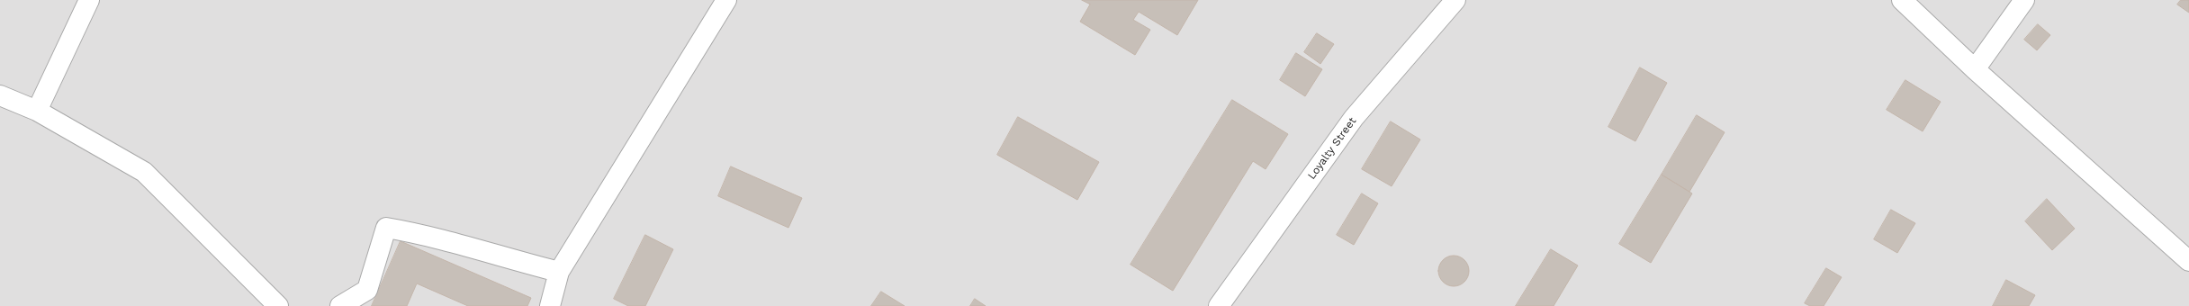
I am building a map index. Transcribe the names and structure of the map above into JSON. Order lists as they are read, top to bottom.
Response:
{
  "streets": {
    "street": ["Loyalty Street"]
  }
}
